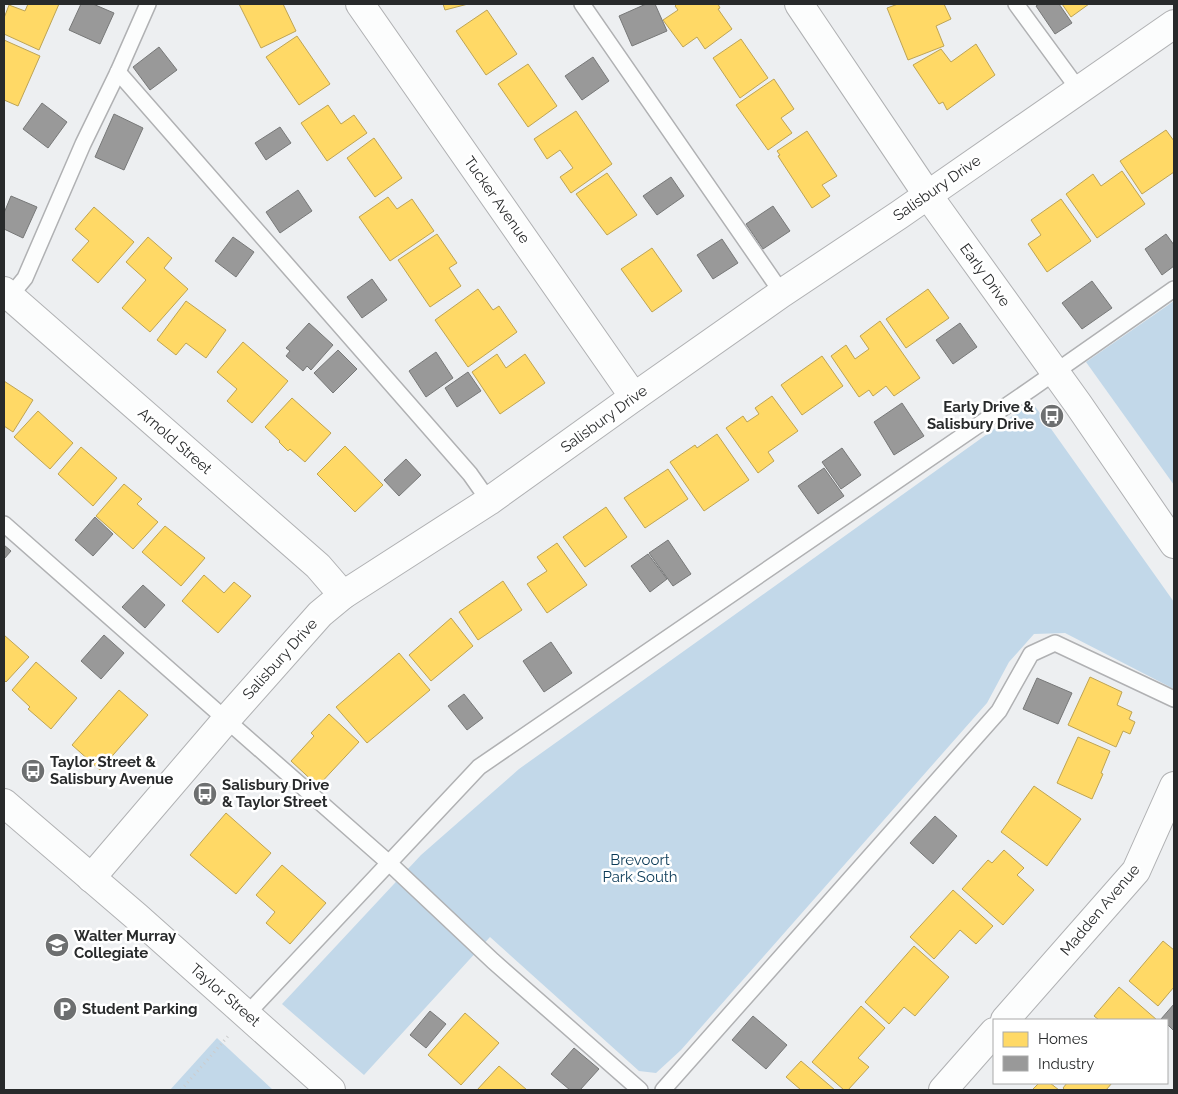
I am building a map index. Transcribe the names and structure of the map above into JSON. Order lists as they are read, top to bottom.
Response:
{
  "streets": {
    "street": [
      "Salisbury Drive",
      "Tucker Avenue",
      "Early Drive",
      "Arnold Street",
      "Madden Avenue",
      "Taylor Street"
    ]
  },
  "crossings": [
    ["Salisbury Drive", "Tucker Avenue"],
    ["Salisbury Drive", "Early Drive"],
    ["Salisbury Drive", "Arnold Street"],
    ["Salisbury Drive", "Taylor Street"]
  ],
  "parks": ["Brevoort Park South"],
  "places": {
    "bus stop": ["Early Drive & Salisbury Drive", "Taylor Street & Salisbury Avenue", "Salisbury Drive & Taylor Street"],
    "school or university": ["Walter Murray Collegiate"],
    "parking": ["Student Parking"]
  },
  "legend": ["Homes", "Industry"]
}
